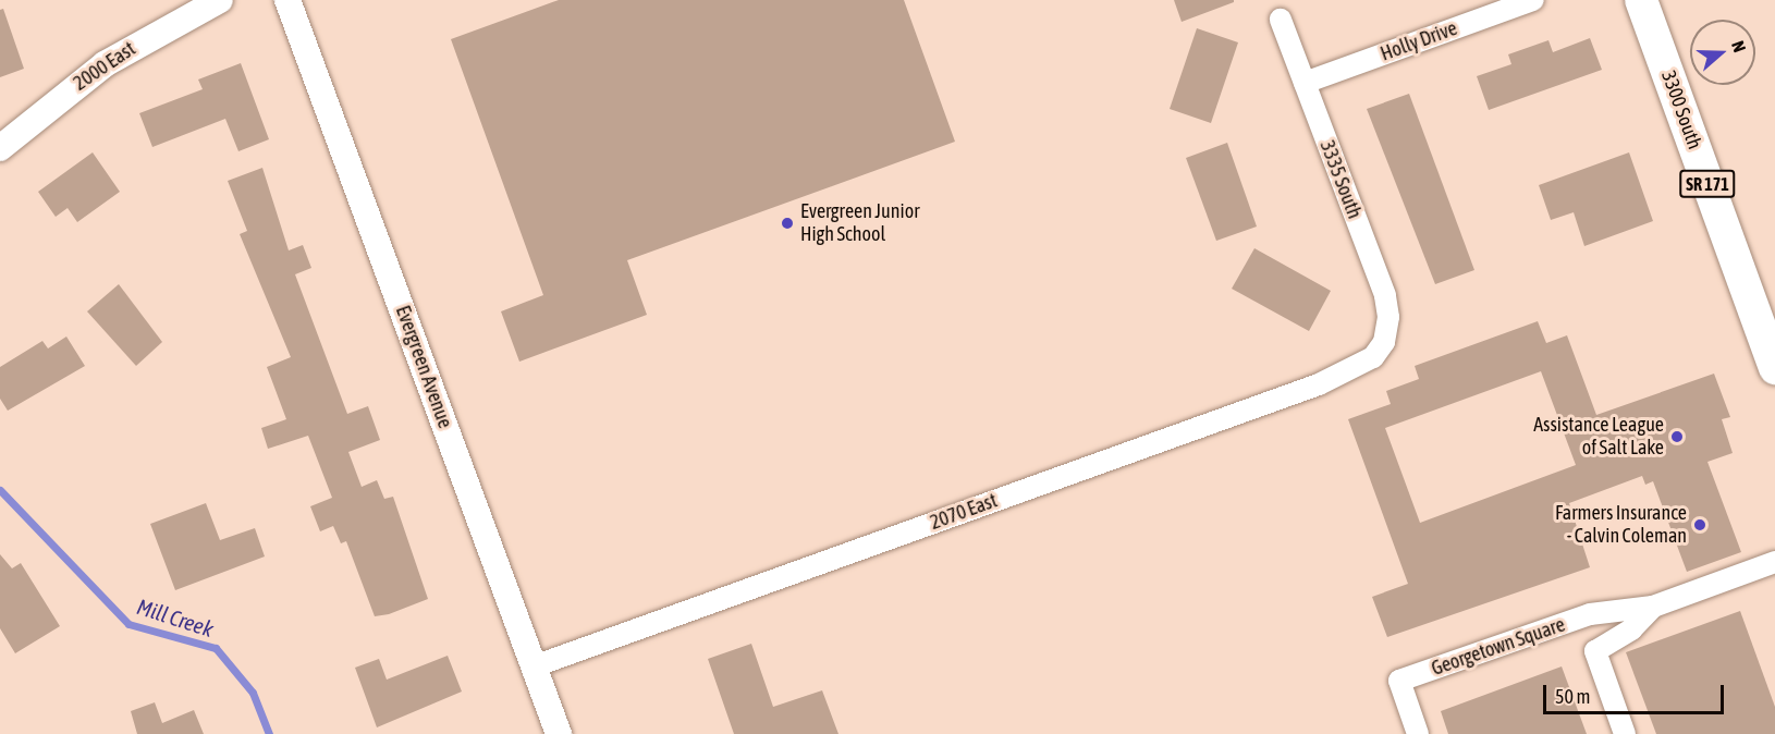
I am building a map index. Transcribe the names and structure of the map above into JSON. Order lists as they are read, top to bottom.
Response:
{
  "streets": {
    "main road": ["3300 South", "SR 171"],
    "street": [
      "Holly Drive",
      "2000 East",
      "3335 South",
      "Evergreen Avenue",
      "2070 East",
      "Georgetown Square"
    ]
  },
  "crossings": [
    ["Holly Drive", "3335 South"],
    ["3335 South", "2070 East"],
    ["Evergreen Avenue", "2070 East"]
  ],
  "water": ["Mill Creek"],
  "places": ["Evergreen Junior High School", "Assistance League of Salt Lake", "Farmers Insurance - Calvin Coleman"],
  "scale_bar": "50 m",
  "north": "right"
}
